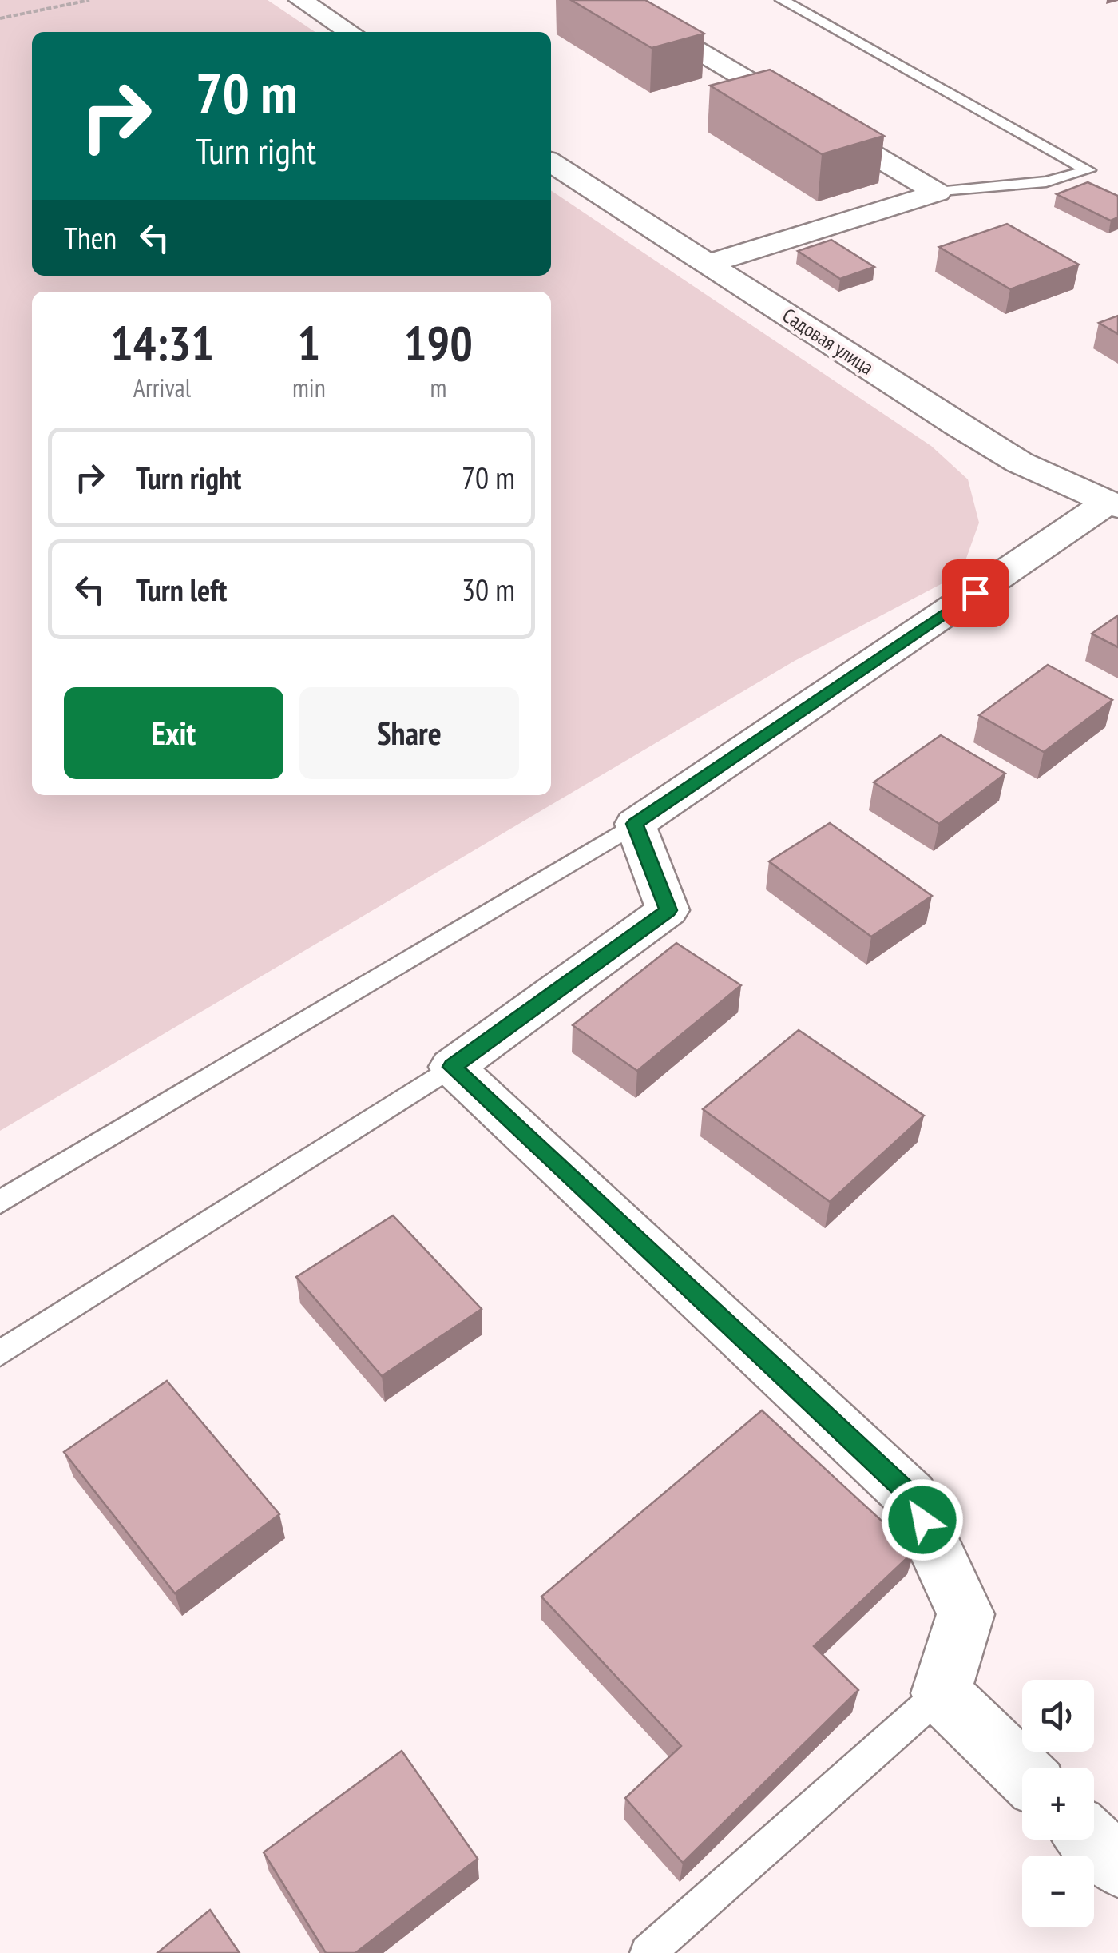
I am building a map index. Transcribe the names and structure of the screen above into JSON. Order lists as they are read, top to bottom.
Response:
{
  "streets": {
    "street": ["Садовая улица"]
  },
  "page": {
    "turn": ["70 m", "Turn right"],
    "then": "Then",
    "eta": [
      "14:31",
      "Arrival",
      "1",
      "min",
      "190",
      "m"
    ],
    "list": [
      {
        "name": "Turn right",
        "value": "70 m"
      },
      {
        "name": "Turn left",
        "value": "30 m"
      }
    ],
    "buttons": ["Exit", "Share"],
    "map_buttons": ["+", "−"]
  }
}
